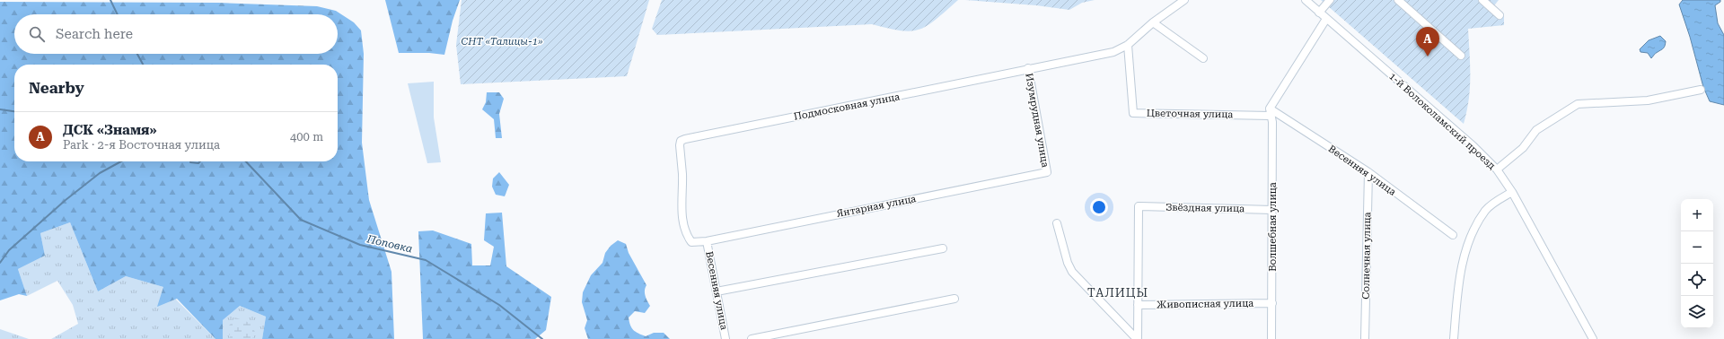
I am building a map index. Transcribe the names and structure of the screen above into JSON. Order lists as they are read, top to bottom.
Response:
{
  "streets": {
    "street": [
      "Подмосковная улица",
      "Цветочная улица",
      "Изумрудная улица",
      "1-й Волоколамский проезд",
      "Весенняя улица",
      "Янтарная улица",
      "Звёздная улица",
      "Волшебная улица",
      "Солнечная улица",
      "Живописная улица"
    ]
  },
  "crossings": [
    ["Подмосковная улица", "Цветочная улица"],
    ["Подмосковная улица", "Изумрудная улица"],
    ["Подмосковная улица", "Весенняя улица"],
    ["Подмосковная улица", "Янтарная улица"],
    ["Цветочная улица", "Весенняя улица"],
    ["Цветочная улица", "Волшебная улица"],
    ["Изумрудная улица", "Янтарная улица"],
    ["Весенняя улица", "Янтарная улица"],
    ["Весенняя улица", "Волшебная улица"],
    ["Весенняя улица", "Солнечная улица"],
    ["Звёздная улица", "Волшебная улица"],
    ["Звёздная улица", "Живописная улица"],
    ["Волшебная улица", "Живописная улица"]
  ],
  "districts": ["ТАЛИЦЫ"],
  "water": ["Поповка"],
  "parks": ["СНТ «Талицы-1»"],
  "page": {
    "search": "Search here",
    "pins": "A",
    "heading": "Nearby",
    "list": [
      {
        "mark": "A",
        "name": "ДСК «Знамя»",
        "note": "Park · 2-я Восточная улица",
        "value": "400 m"
      }
    ],
    "map_buttons": ["+", "−"]
  }
}
